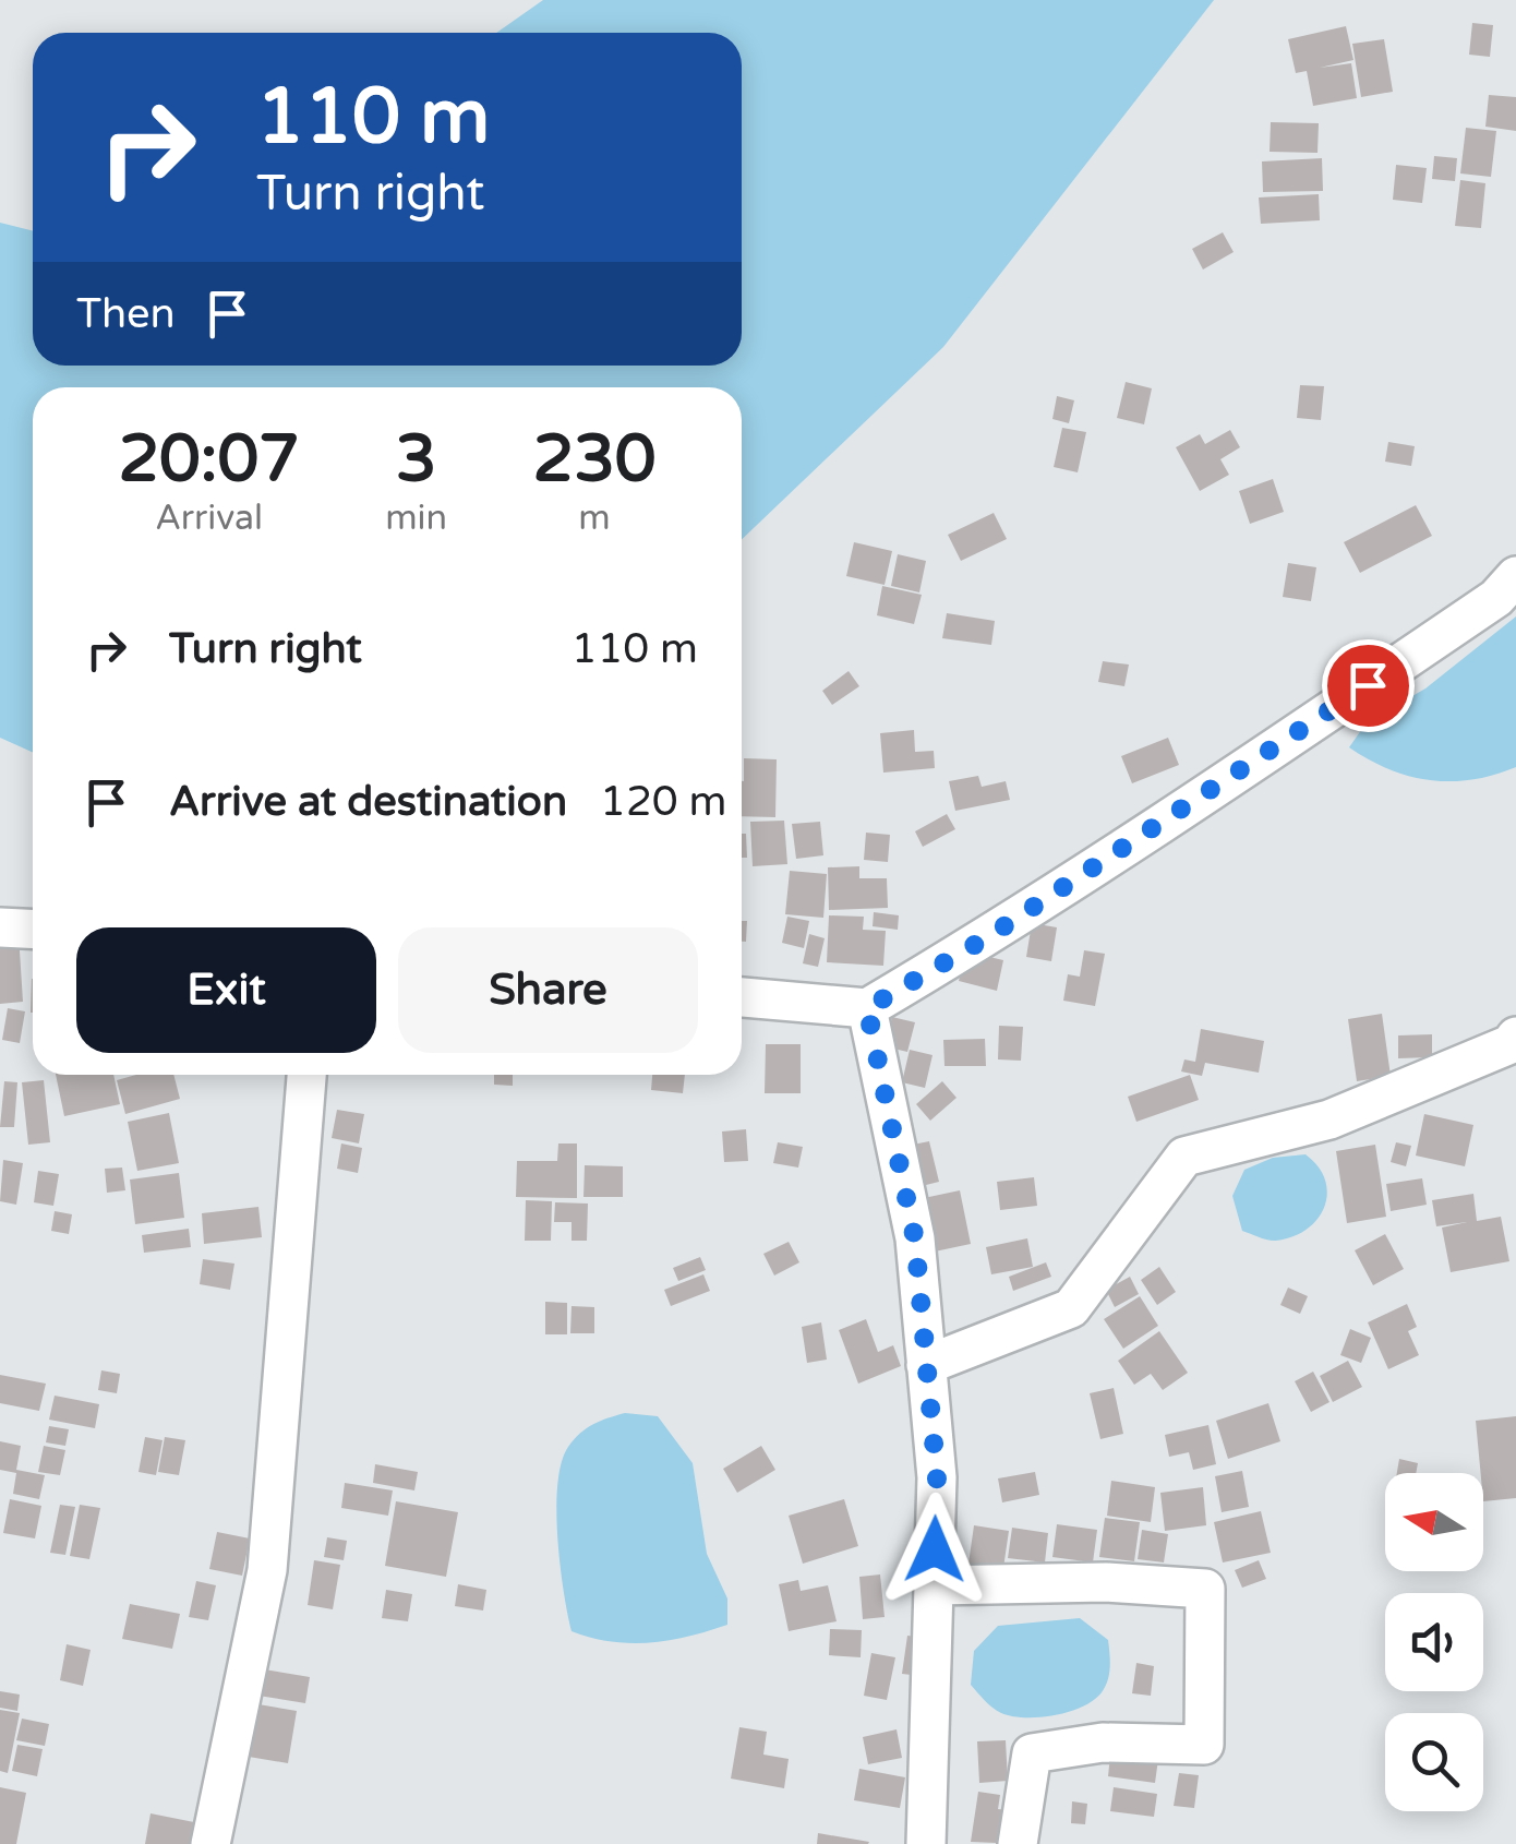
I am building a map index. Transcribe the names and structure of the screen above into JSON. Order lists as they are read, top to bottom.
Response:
{
  "north": "left",
  "page": {
    "turn": ["110 m", "Turn right"],
    "then": "Then",
    "eta": [
      "20:07",
      "Arrival",
      "3",
      "min",
      "230",
      "m"
    ],
    "list": [
      {
        "name": "Turn right",
        "value": "110 m"
      },
      {
        "name": "Arrive at destination",
        "value": "120 m"
      }
    ],
    "buttons": ["Exit", "Share"]
  }
}
